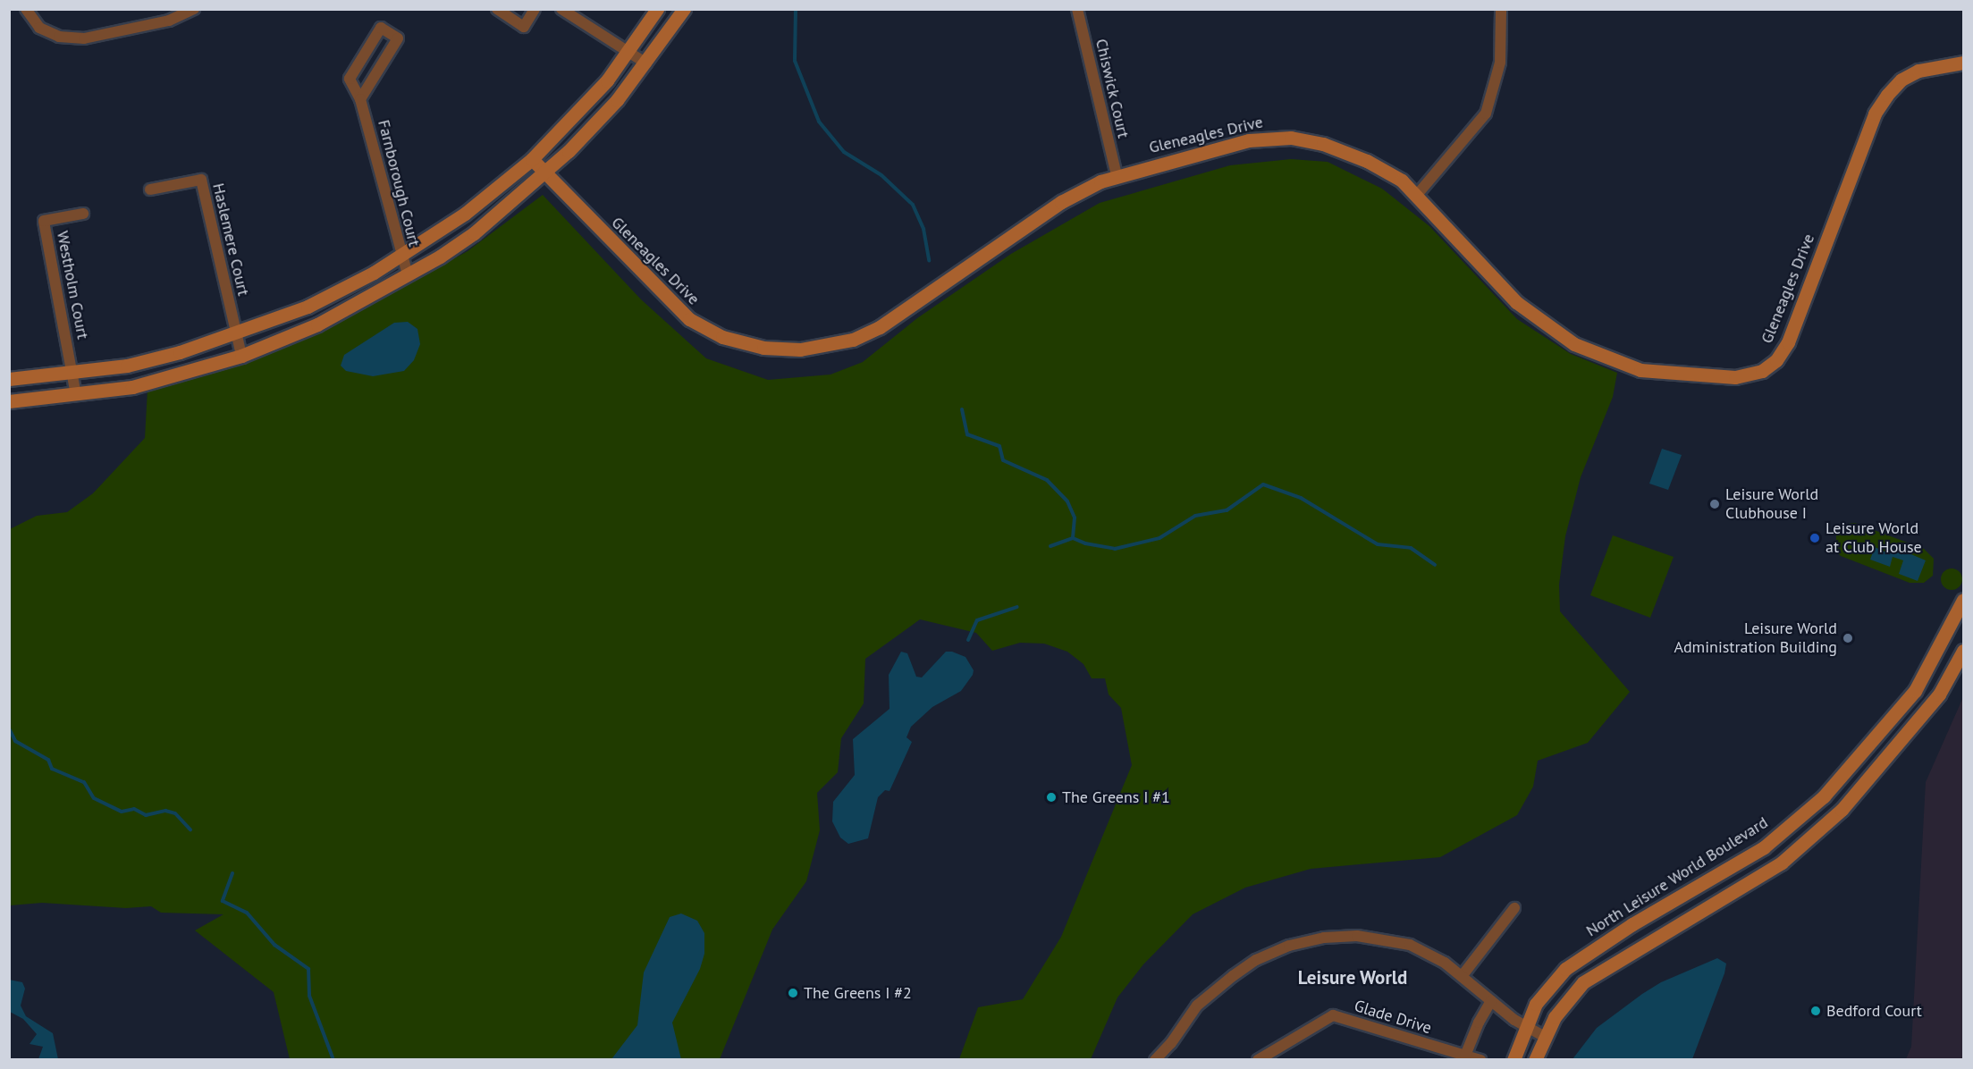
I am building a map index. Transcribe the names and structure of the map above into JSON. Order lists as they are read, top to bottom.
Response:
{
  "streets": {
    "street": [
      "Chiswick Court",
      "Gleneagles Drive",
      "Farnborough Court",
      "Haslemere Court",
      "Westholm Court",
      "North Leisure World Boulevard",
      "Glade Drive"
    ]
  },
  "crossings": [
    ["Chiswick Court", "Gleneagles Drive"]
  ],
  "districts": ["Leisure World"],
  "places": [
    "Leisure World Clubhouse I",
    "Leisure World at Club House",
    "Leisure World Administration Building",
    "The Greens I #1",
    "The Greens I #2",
    "Bedford Court"
  ]
}
